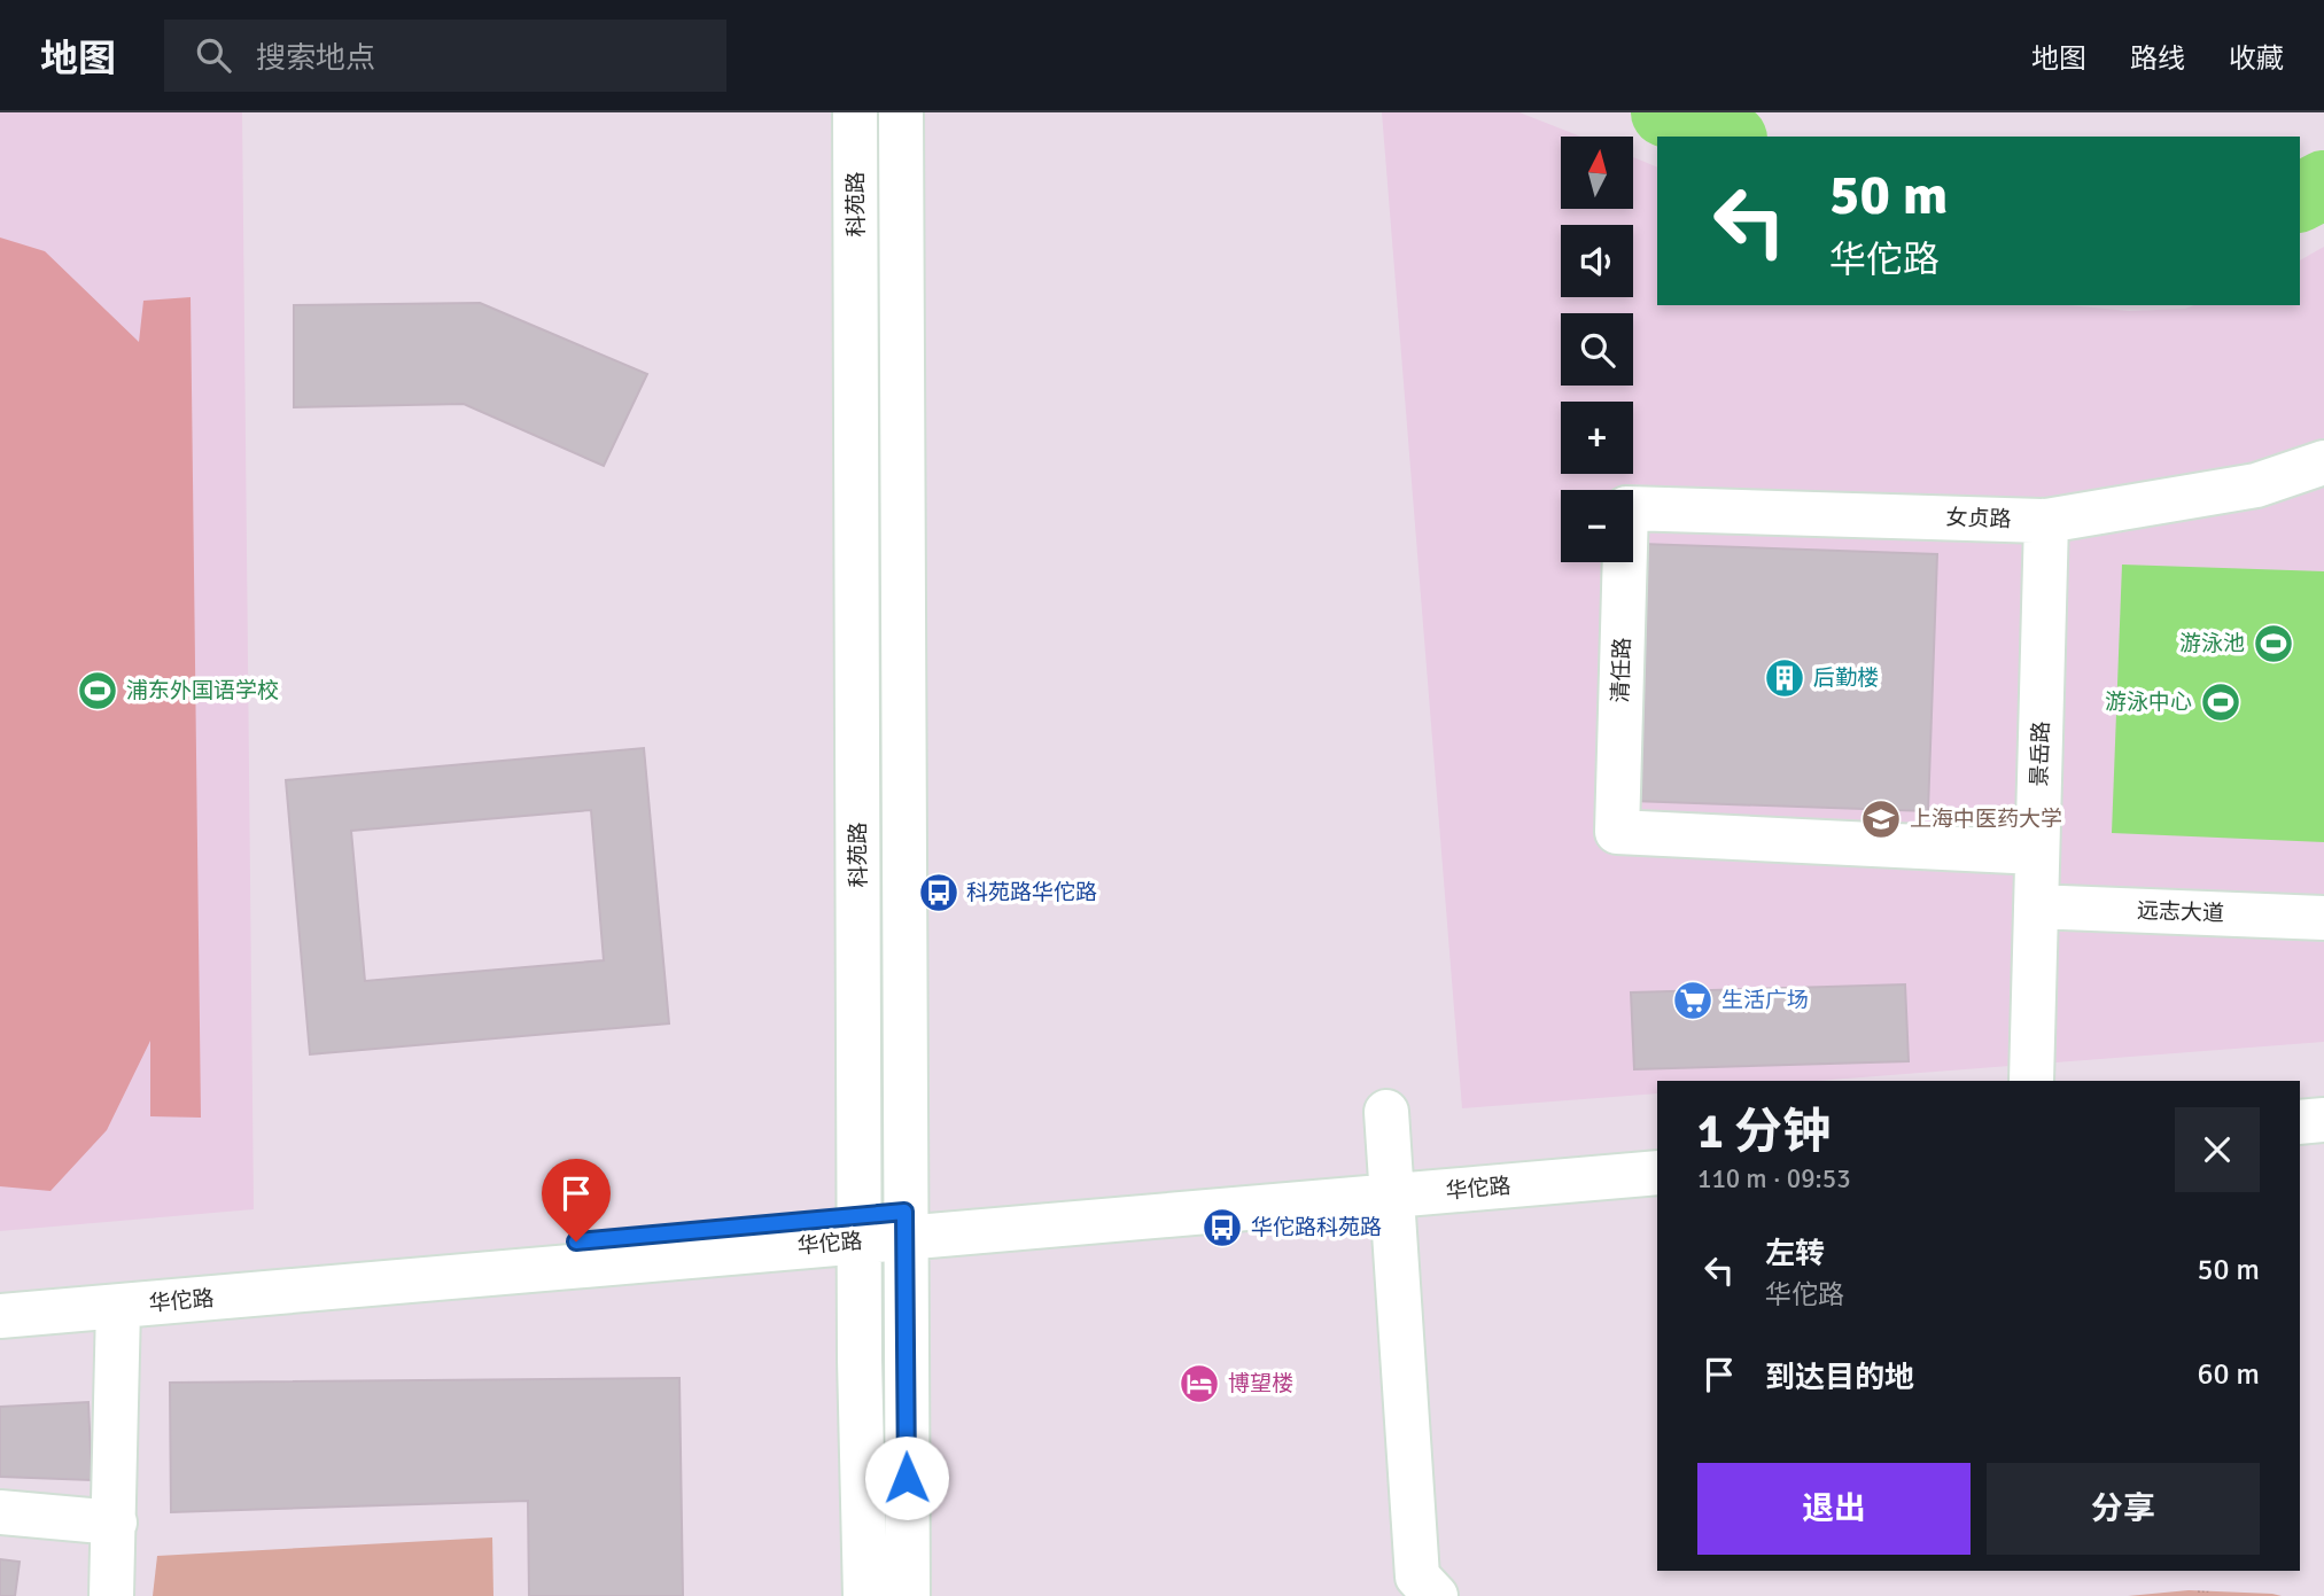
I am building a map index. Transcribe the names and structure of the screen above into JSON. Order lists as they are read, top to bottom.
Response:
{
  "streets": {
    "street": [
      "科苑路",
      "女贞路",
      "清任路",
      "景岳路",
      "远志大道",
      "华佗路"
    ]
  },
  "crossings": [
    ["科苑路", "华佗路"],
    ["女贞路", "景岳路"],
    ["清任路", "景岳路"],
    ["景岳路", "远志大道"]
  ],
  "places": {
    "sports": ["游泳池", "浦东外国语学校", "游泳中心"],
    "building": ["后勤楼"],
    "school or university": ["上海中医药大学"],
    "bus stop": ["科苑路华佗路", "华佗路科苑路"],
    "supermarket": ["生活广场"],
    "hotel": ["博望楼"]
  },
  "north": "top",
  "page": {
    "header": "地图",
    "search": "搜索地点",
    "nav": ["地图", "路线", "收藏"],
    "map_buttons": ["+", "−"],
    "turn": ["50 m", "华佗路"],
    "heading": ["1 分钟", "110 m · 09:53"],
    "list": [
      {
        "name": "左转",
        "note": "华佗路",
        "value": "50 m"
      },
      {
        "name": "到达目的地",
        "value": "60 m"
      }
    ],
    "buttons": ["退出", "分享"]
  }
}
